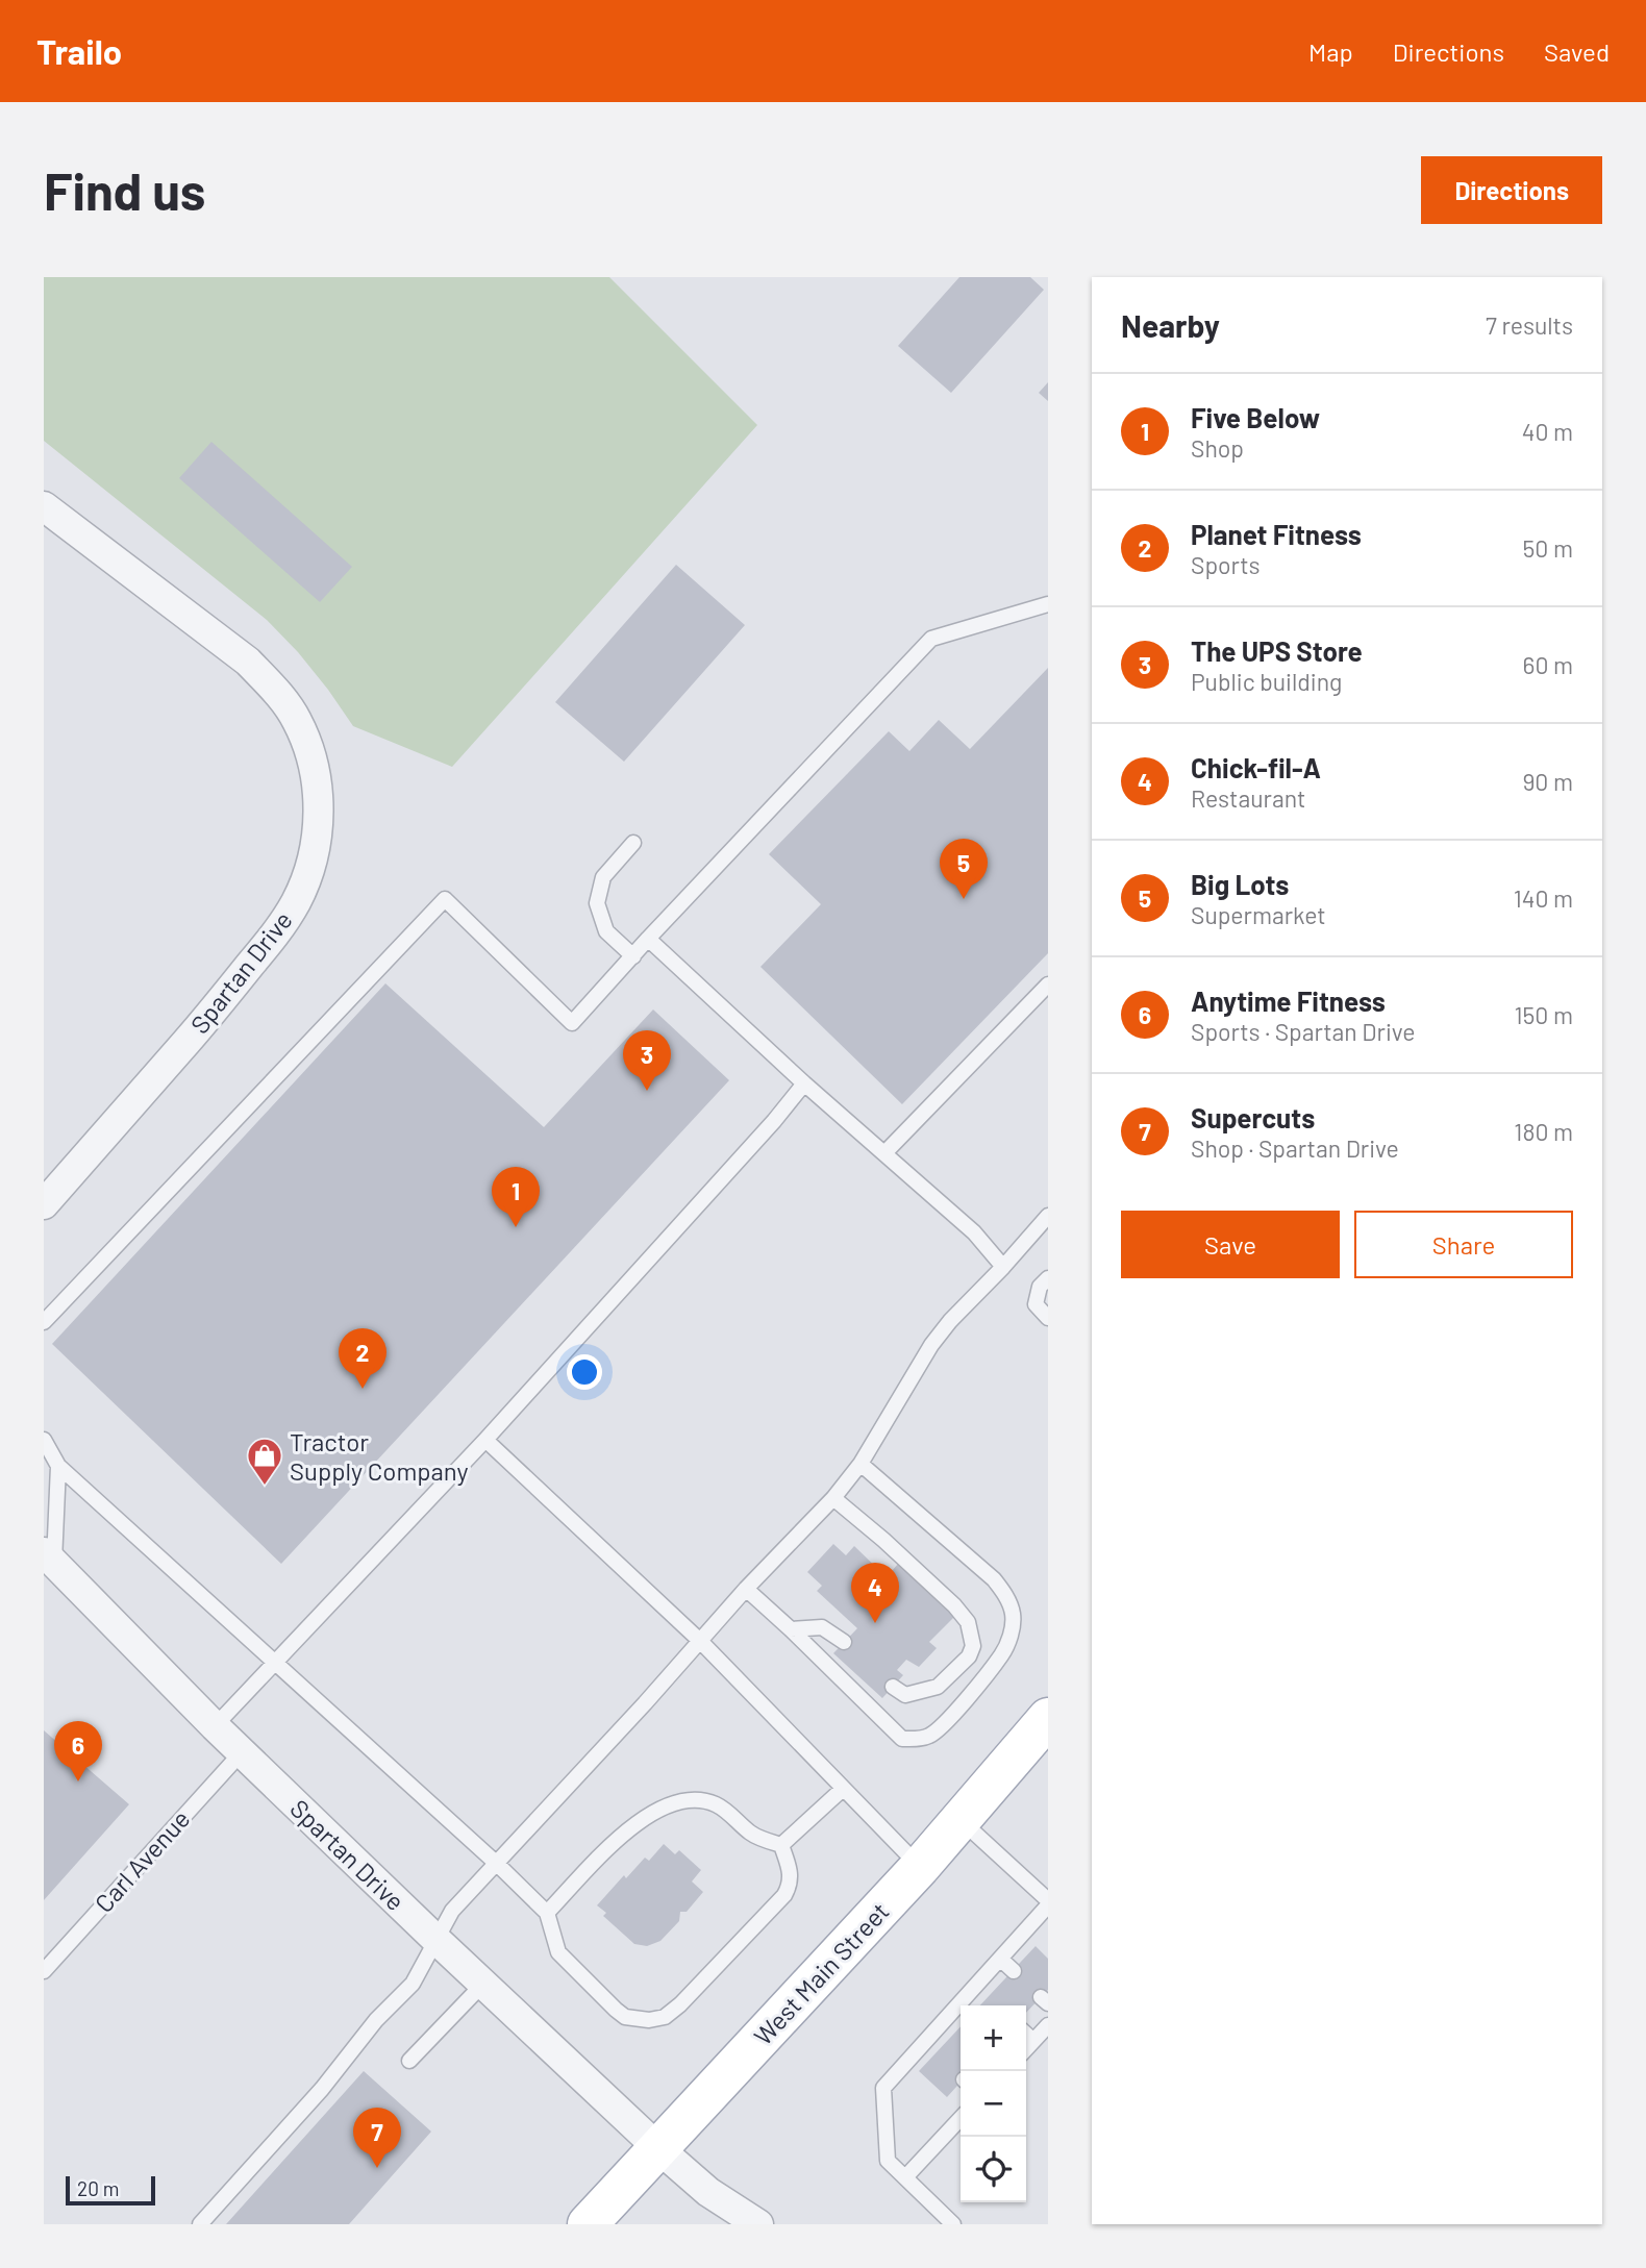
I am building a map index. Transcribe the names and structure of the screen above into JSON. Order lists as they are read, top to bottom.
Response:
{
  "streets": {
    "main road": ["West Main Street"],
    "street": ["Spartan Drive"],
    "lane": ["Carl Avenue"]
  },
  "crossings": [
    ["Spartan Drive", "Carl Avenue"],
    ["Spartan Drive", "West Main Street"]
  ],
  "places": {
    "shop": ["Tractor Supply Company"]
  },
  "scale_bar": "20 m",
  "page": {
    "header": "Trailo",
    "nav": ["Map", "Directions", "Saved"],
    "buttons": [
      "Directions",
      ["Save", "Share"]
    ],
    "title": "Find us",
    "heading": ["Nearby", "7 results"],
    "list": [
      {
        "mark": "1",
        "name": "Five Below",
        "note": "Shop",
        "value": "40 m"
      },
      {
        "mark": "2",
        "name": "Planet Fitness",
        "note": "Sports",
        "value": "50 m"
      },
      {
        "mark": "3",
        "name": "The UPS Store",
        "note": "Public building",
        "value": "60 m"
      },
      {
        "mark": "4",
        "name": "Chick-fil-A",
        "note": "Restaurant",
        "value": "90 m"
      },
      {
        "mark": "5",
        "name": "Big Lots",
        "note": "Supermarket",
        "value": "140 m"
      },
      {
        "mark": "6",
        "name": "Anytime Fitness",
        "note": "Sports · Spartan Drive",
        "value": "150 m"
      },
      {
        "mark": "7",
        "name": "Supercuts",
        "note": "Shop · Spartan Drive",
        "value": "180 m"
      }
    ],
    "pins": [
      "5",
      "3",
      "1",
      "2",
      "4",
      "6",
      "7"
    ],
    "map_buttons": ["+", "−"],
    "scale": "20 m"
  }
}
